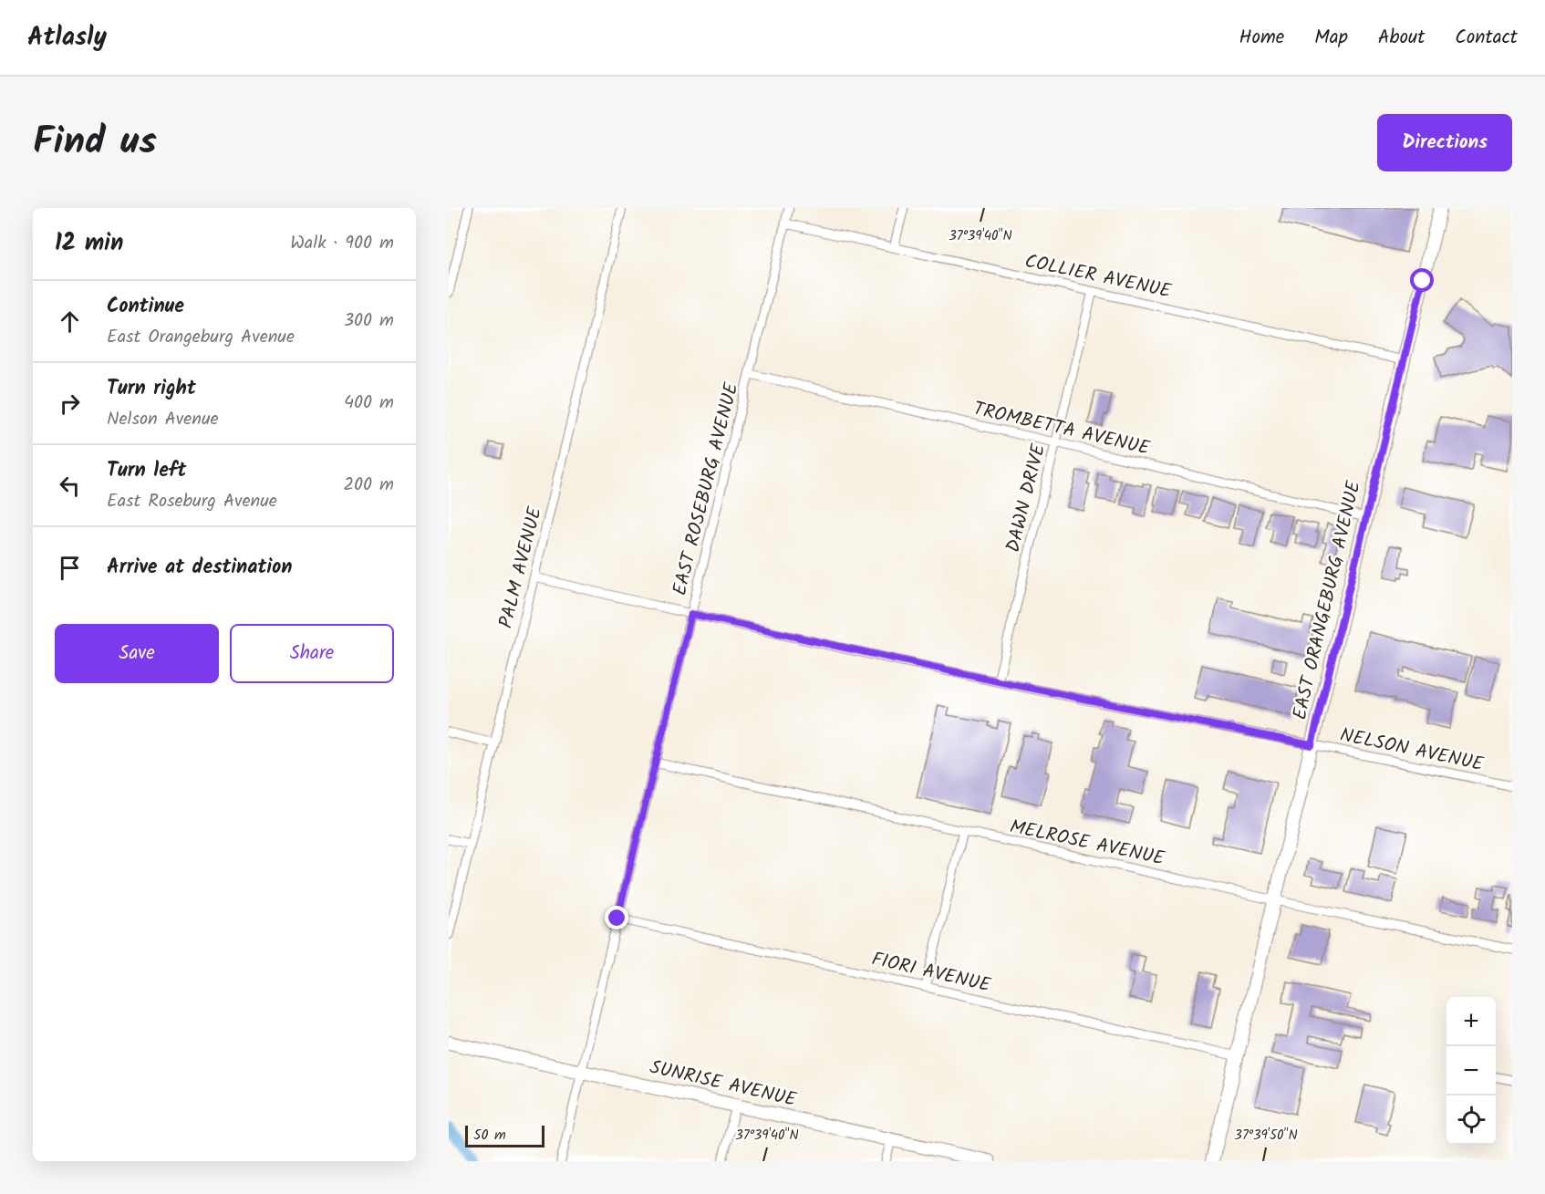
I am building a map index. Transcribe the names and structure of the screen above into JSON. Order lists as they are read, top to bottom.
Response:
{
  "streets": {
    "street": [
      "COLLIER AVENUE",
      "TROMBETTA AVENUE",
      "EAST ROSEBURG AVENUE",
      "DAWN DRIVE",
      "PALM AVENUE",
      "EAST ORANGEBURG AVENUE",
      "NELSON AVENUE",
      "MELROSE AVENUE",
      "FIORI AVENUE",
      "SUNRISE AVENUE"
    ]
  },
  "crossings": [
    ["COLLIER AVENUE", "EAST ROSEBURG AVENUE"],
    ["COLLIER AVENUE", "DAWN DRIVE"],
    ["COLLIER AVENUE", "EAST ORANGEBURG AVENUE"],
    ["TROMBETTA AVENUE", "EAST ROSEBURG AVENUE"],
    ["TROMBETTA AVENUE", "DAWN DRIVE"],
    ["TROMBETTA AVENUE", "EAST ORANGEBURG AVENUE"],
    ["EAST ROSEBURG AVENUE", "NELSON AVENUE"],
    ["EAST ROSEBURG AVENUE", "MELROSE AVENUE"],
    ["EAST ROSEBURG AVENUE", "FIORI AVENUE"],
    ["EAST ROSEBURG AVENUE", "SUNRISE AVENUE"],
    ["DAWN DRIVE", "NELSON AVENUE"],
    ["PALM AVENUE", "NELSON AVENUE"],
    ["EAST ORANGEBURG AVENUE", "NELSON AVENUE"],
    ["EAST ORANGEBURG AVENUE", "MELROSE AVENUE"],
    ["EAST ORANGEBURG AVENUE", "FIORI AVENUE"]
  ],
  "scale_bar": "50 m",
  "page": {
    "header": "Atlasly",
    "nav": [
      "Home",
      "Map",
      "About",
      "Contact"
    ],
    "title": "Find us",
    "buttons": [
      "Directions",
      ["Save", "Share"]
    ],
    "heading": ["12 min", "Walk · 900 m"],
    "list": [
      ["Continue", "East Orangeburg Avenue", "300 m"],
      ["Turn right", "Nelson Avenue", "400 m"],
      ["Turn left", "East Roseburg Avenue", "200 m"],
      "Arrive at destination"
    ],
    "map_buttons": ["+", "−"],
    "scale": "50 m"
  },
  "coordinates": ["37°39'40\"N", "37°39'50\"N"]
}
